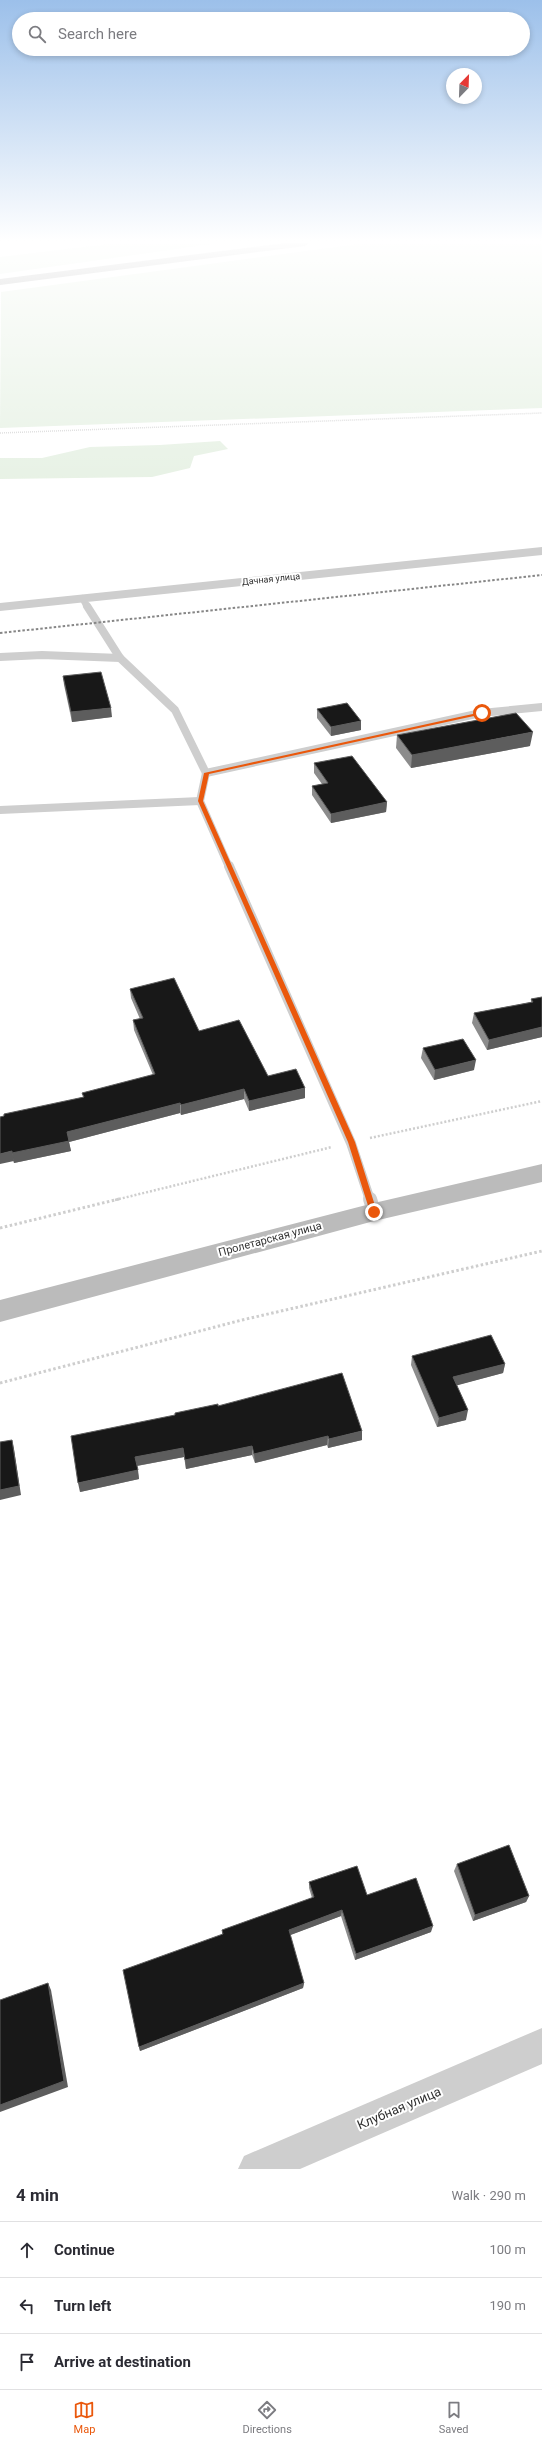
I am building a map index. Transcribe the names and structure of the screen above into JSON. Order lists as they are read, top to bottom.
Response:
{
  "streets": {
    "main road": ["Пролетарская улица"],
    "street": ["Дачная улица", "Клубная улица"]
  },
  "north": "top right",
  "page": {
    "search": "Search here",
    "heading": ["4 min", "Walk · 290 m"],
    "list": [
      ["Continue", "100 m"],
      ["Turn left", "190 m"],
      "Arrive at destination"
    ],
    "nav": ["Map", "Directions", "Saved"]
  }
}
